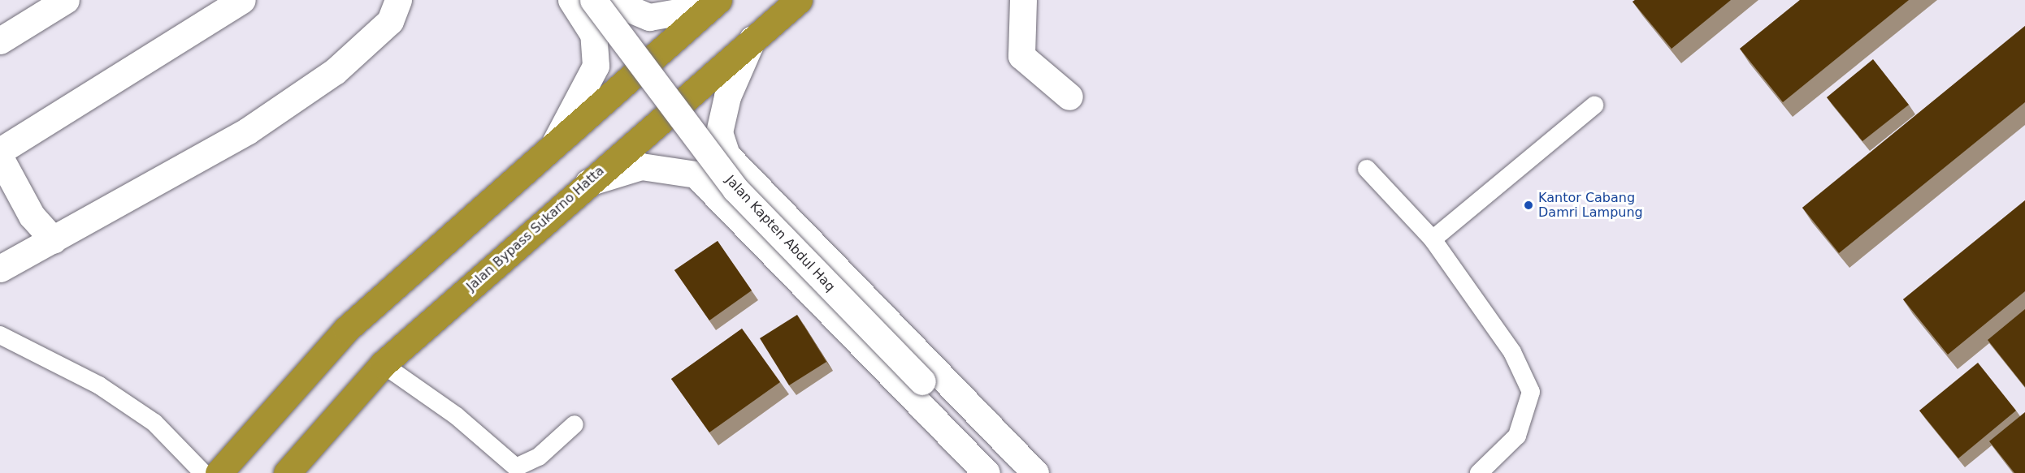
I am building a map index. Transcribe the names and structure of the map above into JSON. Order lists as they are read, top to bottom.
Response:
{
  "streets": {
    "highway": ["Jalan Bypass Sukarno Hatta"],
    "street": ["Jalan Kapten Abdul Haq"]
  },
  "crossings": [
    ["Jalan Bypass Sukarno Hatta", "Jalan Kapten Abdul Haq"]
  ],
  "places": ["Kantor Cabang Damri Lampung"]
}
